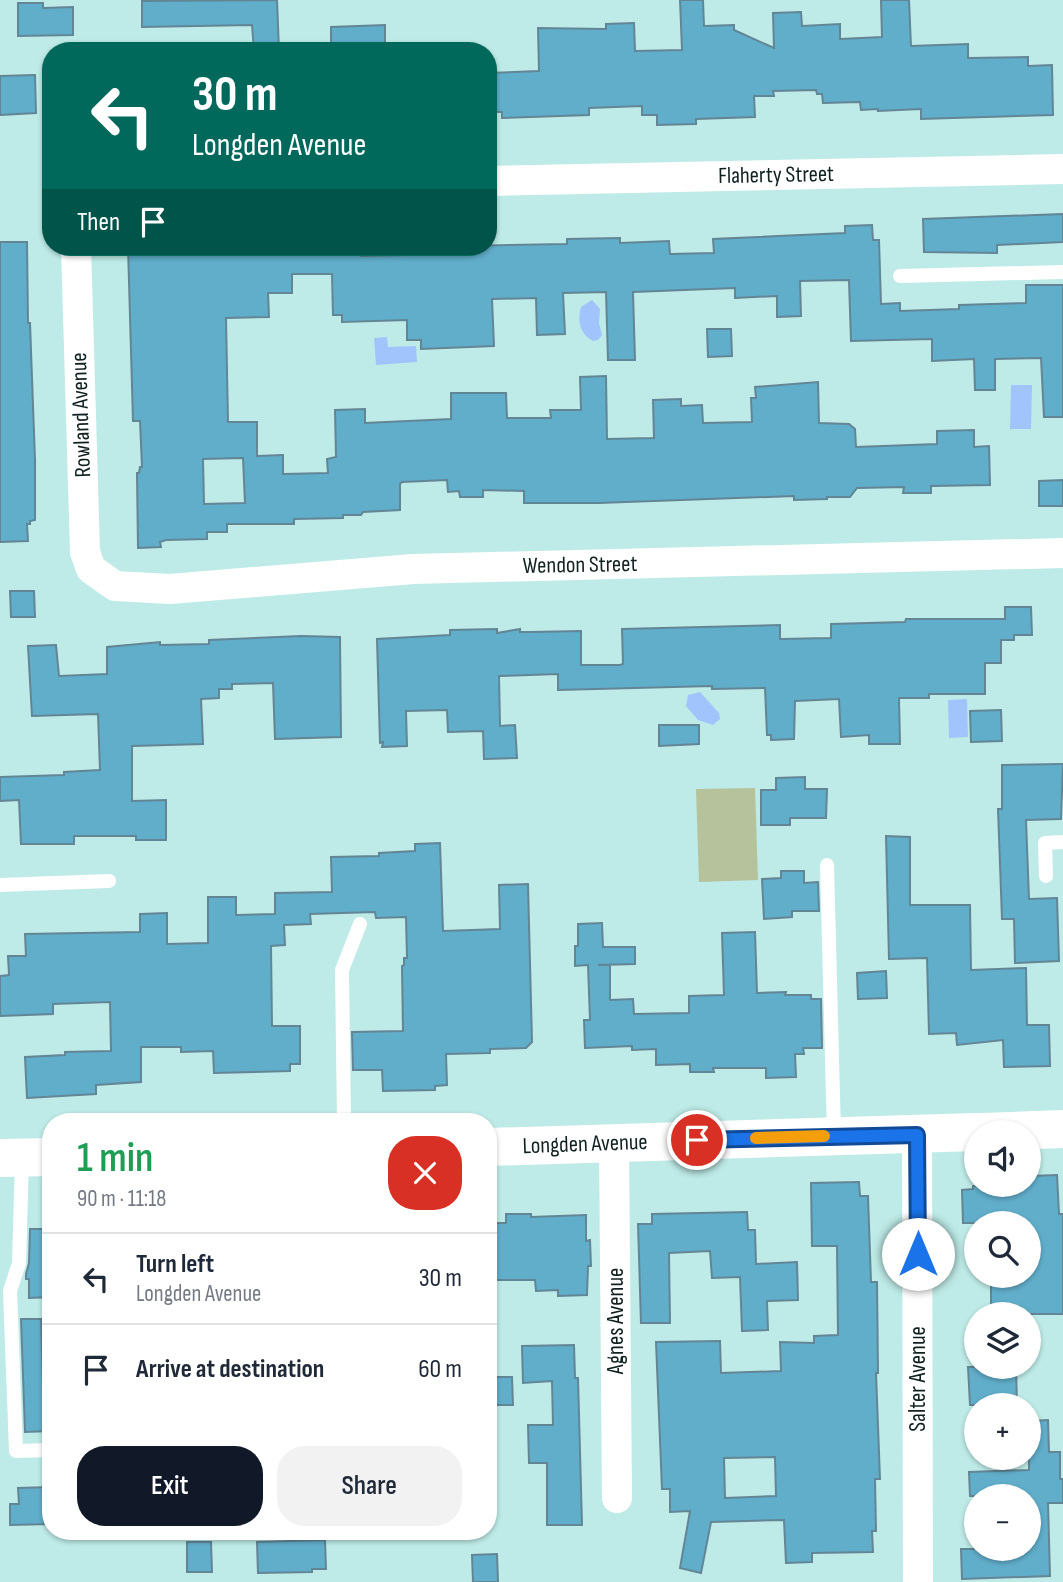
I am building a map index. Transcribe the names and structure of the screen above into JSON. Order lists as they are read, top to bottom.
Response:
{
  "streets": {
    "street": [
      "Flaherty Street",
      "Rowland Avenue",
      "Wendon Street",
      "Longden Avenue",
      "Agnes Avenue",
      "Salter Avenue"
    ]
  },
  "crossings": [
    ["Rowland Avenue", "Wendon Street"],
    ["Longden Avenue", "Agnes Avenue"],
    ["Longden Avenue", "Salter Avenue"]
  ],
  "page": {
    "turn": ["30 m", "Longden Avenue"],
    "then": "Then",
    "heading": ["1 min", "90 m · 11:18"],
    "map_buttons": ["+", "−"],
    "list": [
      {
        "name": "Turn left",
        "note": "Longden Avenue",
        "value": "30 m"
      },
      {
        "name": "Arrive at destination",
        "value": "60 m"
      }
    ],
    "buttons": ["Exit", "Share"]
  }
}
